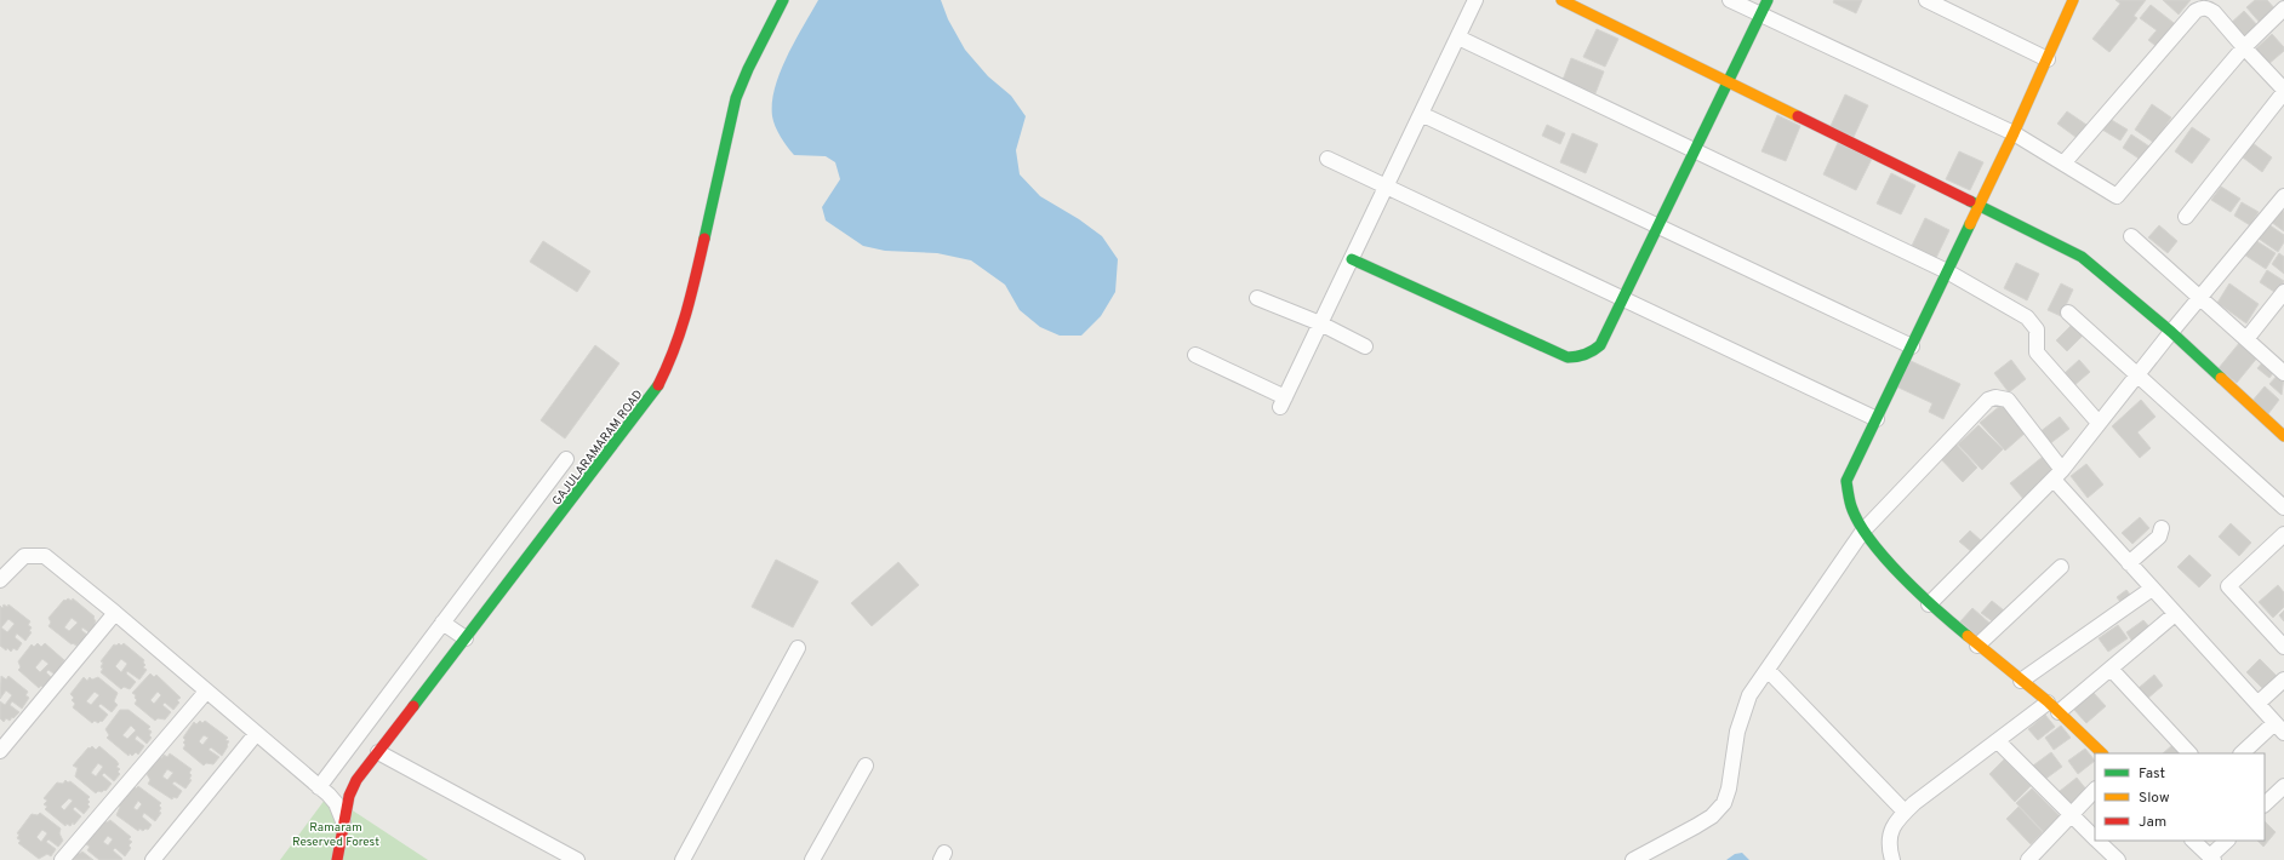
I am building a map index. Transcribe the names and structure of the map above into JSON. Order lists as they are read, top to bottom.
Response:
{
  "streets": {
    "street": ["GAJULARAMARAM ROAD"]
  },
  "parks": ["Ramaram Reserved Forest"],
  "legend": ["Fast", "Slow", "Jam"]
}
